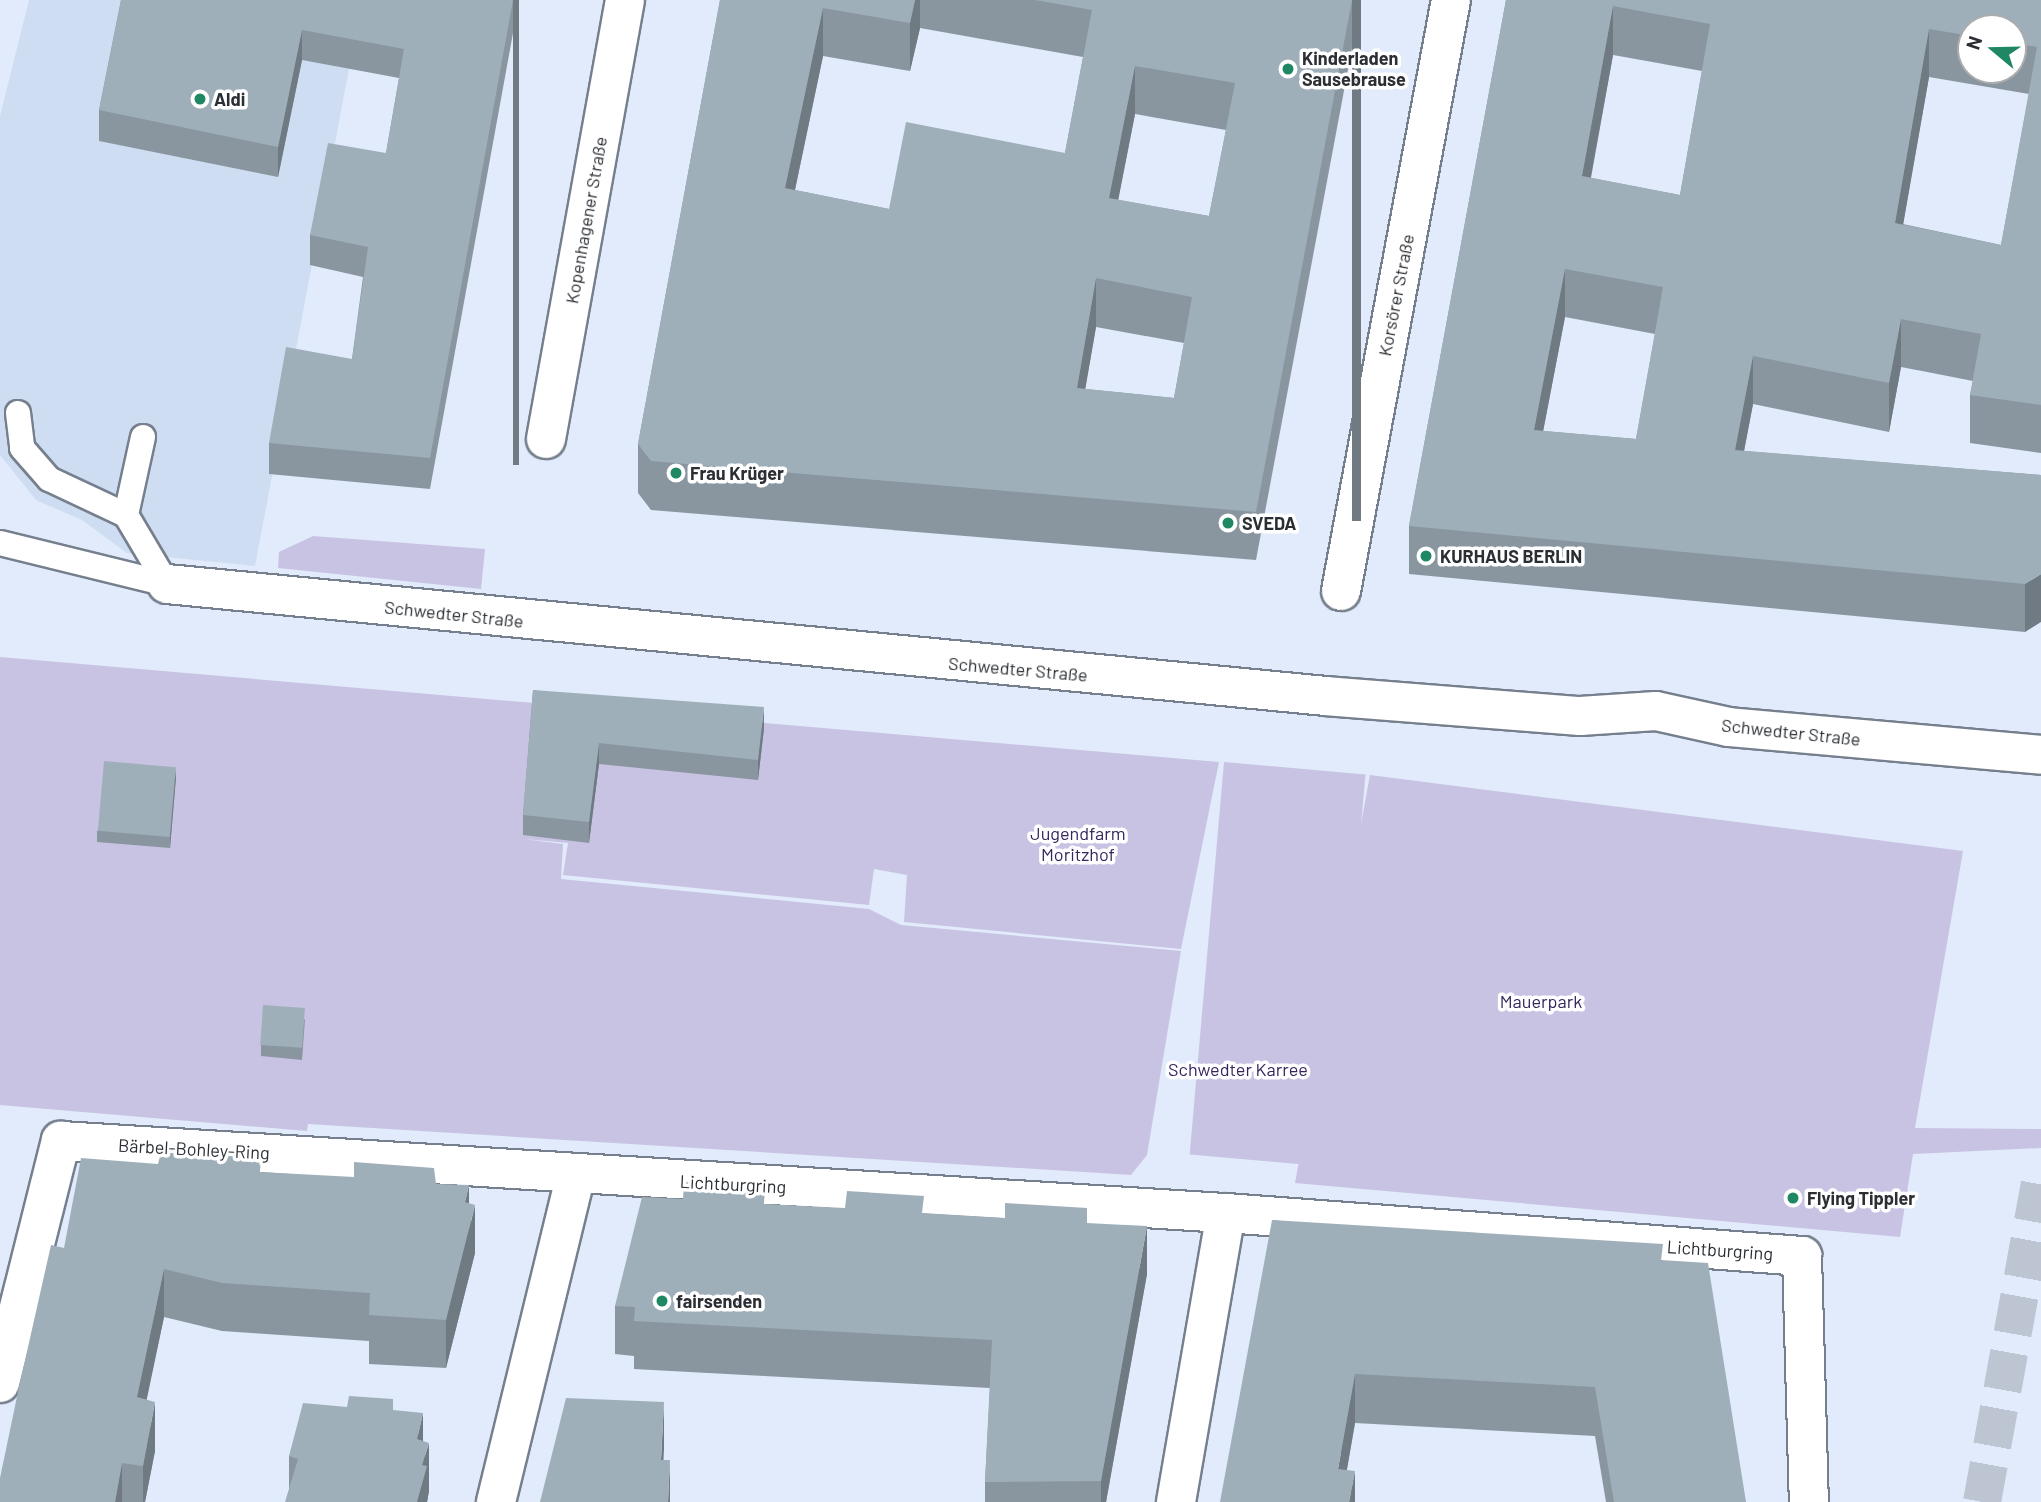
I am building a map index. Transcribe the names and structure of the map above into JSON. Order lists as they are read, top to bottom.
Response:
{
  "streets": {
    "street": [
      "Kopenhagener Straße",
      "Korsörer Straße",
      "Schwedter Straße",
      "Bärbel-Bohley-Ring",
      "Lichtburgring"
    ]
  },
  "crossings": [
    ["Bärbel-Bohley-Ring", "Lichtburgring"]
  ],
  "parks": ["Jugendfarm Moritzhof", "Mauerpark", "Schwedter Karree"],
  "places": [
    "Kinderladen Sausebrause",
    "Aldi",
    "Frau Krüger",
    "SVEDA",
    "KURHAUS BERLIN",
    "Flying Tippler",
    "fairsenden"
  ],
  "north": "left"
}
